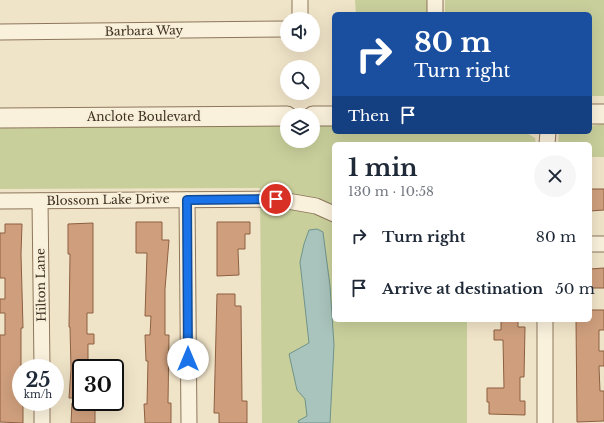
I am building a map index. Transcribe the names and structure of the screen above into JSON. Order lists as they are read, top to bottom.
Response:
{
  "streets": {
    "street": [
      "Barbara Way",
      "Anclote Boulevard",
      "Blossom Lake Drive",
      "Hilton Lane"
    ]
  },
  "crossings": [
    ["Blossom Lake Drive", "Hilton Lane"]
  ],
  "page": {
    "turn": ["80 m", "Turn right"],
    "then": "Then",
    "heading": ["1 min", "130 m · 10:58"],
    "list": [
      {
        "name": "Turn right",
        "value": "80 m"
      },
      {
        "name": "Arrive at destination",
        "value": "50 m"
      }
    ],
    "speed": "25 km/h",
    "limit": "30"
  }
}
